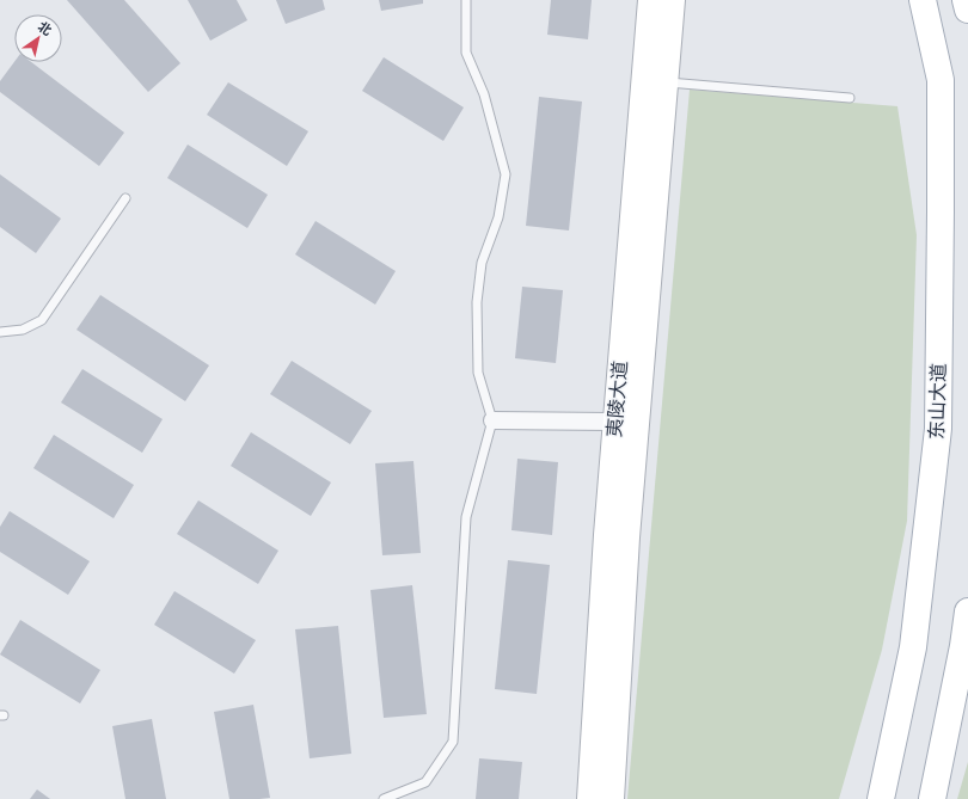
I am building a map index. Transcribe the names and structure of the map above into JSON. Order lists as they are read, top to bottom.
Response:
{
  "streets": {
    "main road": ["夷陵大道", "东山大道"]
  },
  "north": "top right"
}
